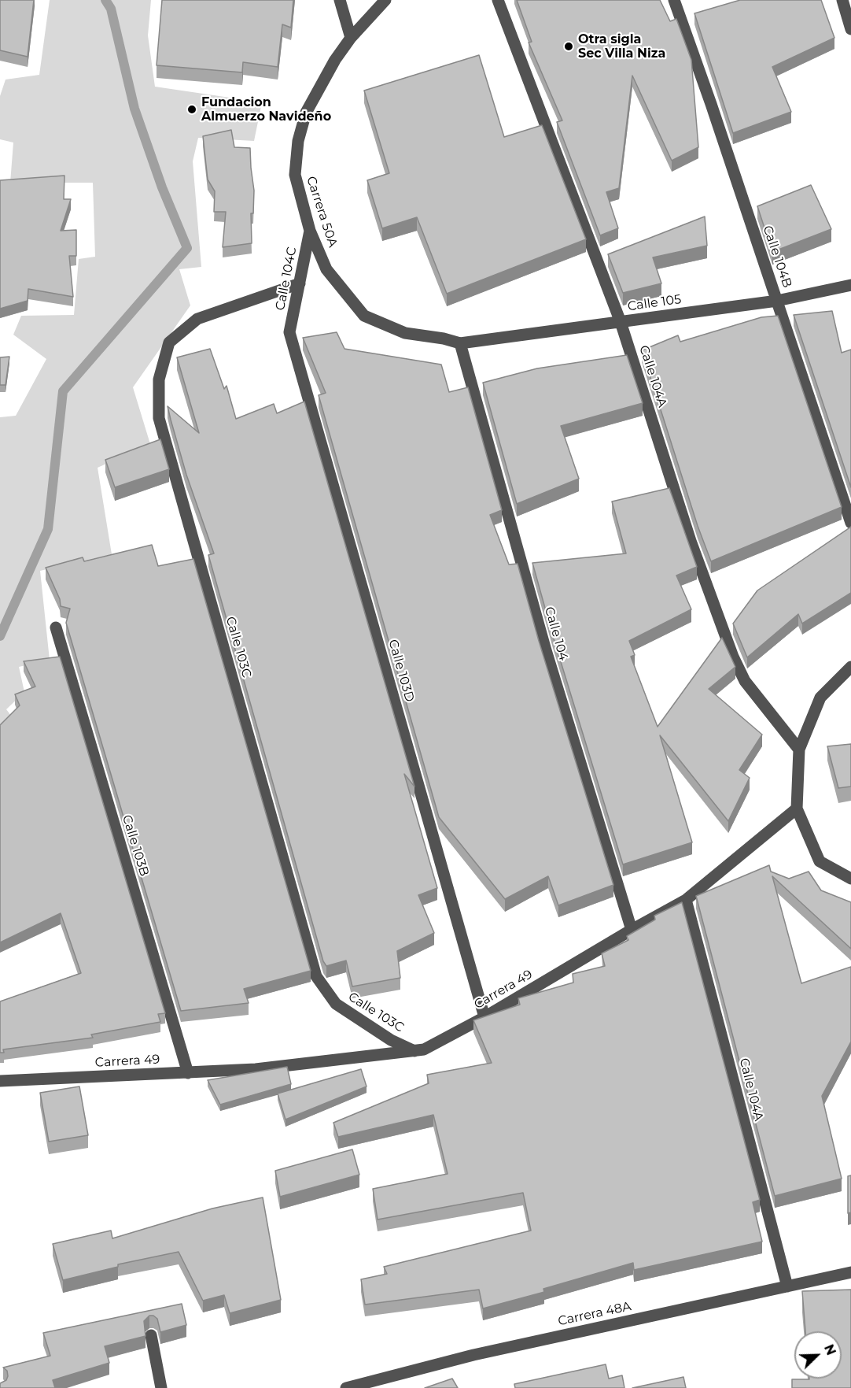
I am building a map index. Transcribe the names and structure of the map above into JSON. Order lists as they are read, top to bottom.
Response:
{
  "streets": {
    "street": [
      "Carrera 50A",
      "Calle 104B",
      "Calle 104C",
      "Calle 105",
      "Calle 104A",
      "Calle 104",
      "Calle 103C",
      "Calle 103D",
      "Calle 103B",
      "Carrera 49",
      "Carrera 48A"
    ]
  },
  "crossings": [
    ["Carrera 50A", "Calle 104C"],
    ["Carrera 50A", "Calle 105"],
    ["Carrera 50A", "Calle 104"],
    ["Calle 104B", "Calle 105"],
    ["Calle 104C", "Calle 103C"],
    ["Calle 104C", "Calle 103D"],
    ["Calle 105", "Calle 104A"],
    ["Calle 105", "Calle 104"],
    ["Calle 104A", "Carrera 49"],
    ["Calle 104A", "Carrera 48A"],
    ["Calle 104", "Carrera 49"],
    ["Calle 103C", "Carrera 49"],
    ["Calle 103D", "Carrera 49"],
    ["Calle 103B", "Carrera 49"]
  ],
  "places": ["Otra sigla Sec Villa Niza", "Fundacion Almuerzo Navideño"],
  "north": "top right"
}
